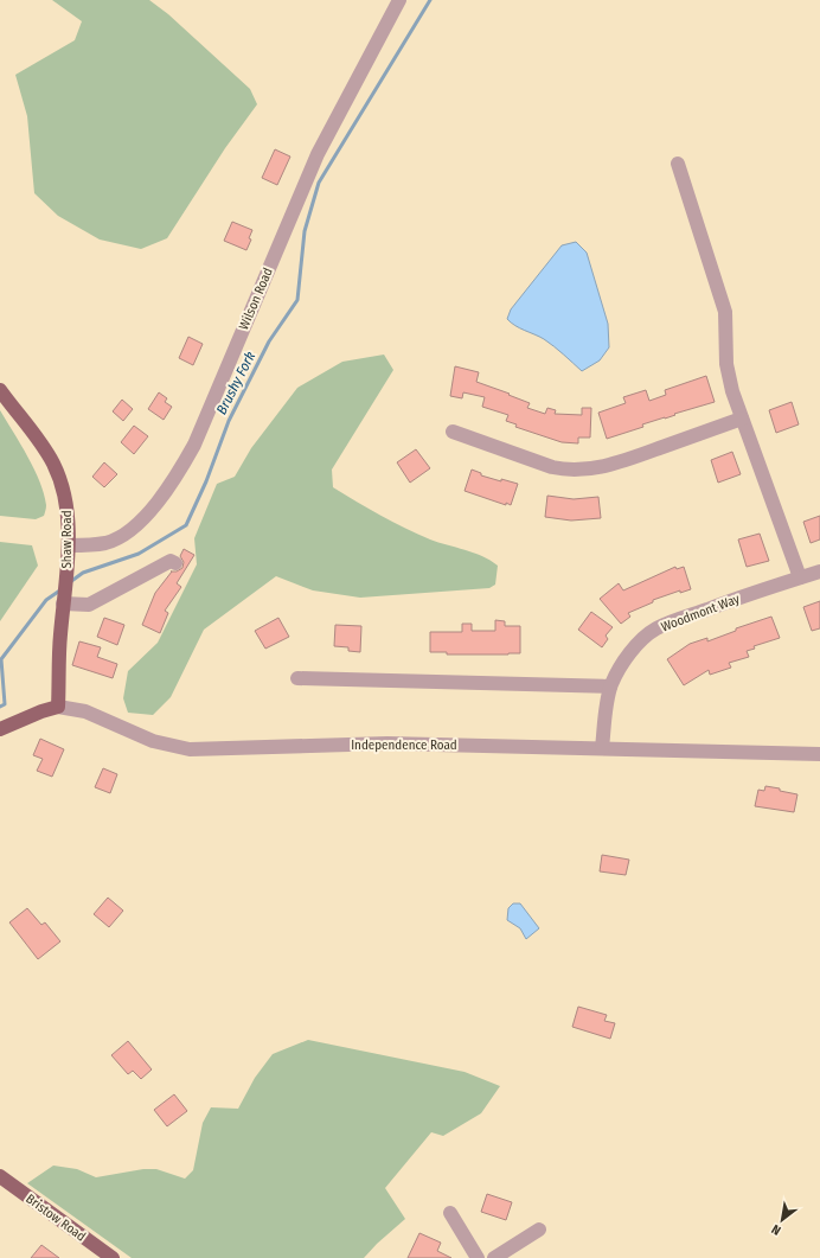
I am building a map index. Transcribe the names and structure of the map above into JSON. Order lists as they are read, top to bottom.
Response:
{
  "streets": {
    "main road": ["Shaw Road", "Independence Road", "Bristow Road"],
    "street": ["Wilson Road", "Woodmont Way"]
  },
  "crossings": [
    ["Wilson Road", "Shaw Road"],
    ["Shaw Road", "Independence Road"],
    ["Woodmont Way", "Independence Road"]
  ],
  "water": ["Brushy Fork"],
  "north": "bottom left"
}
